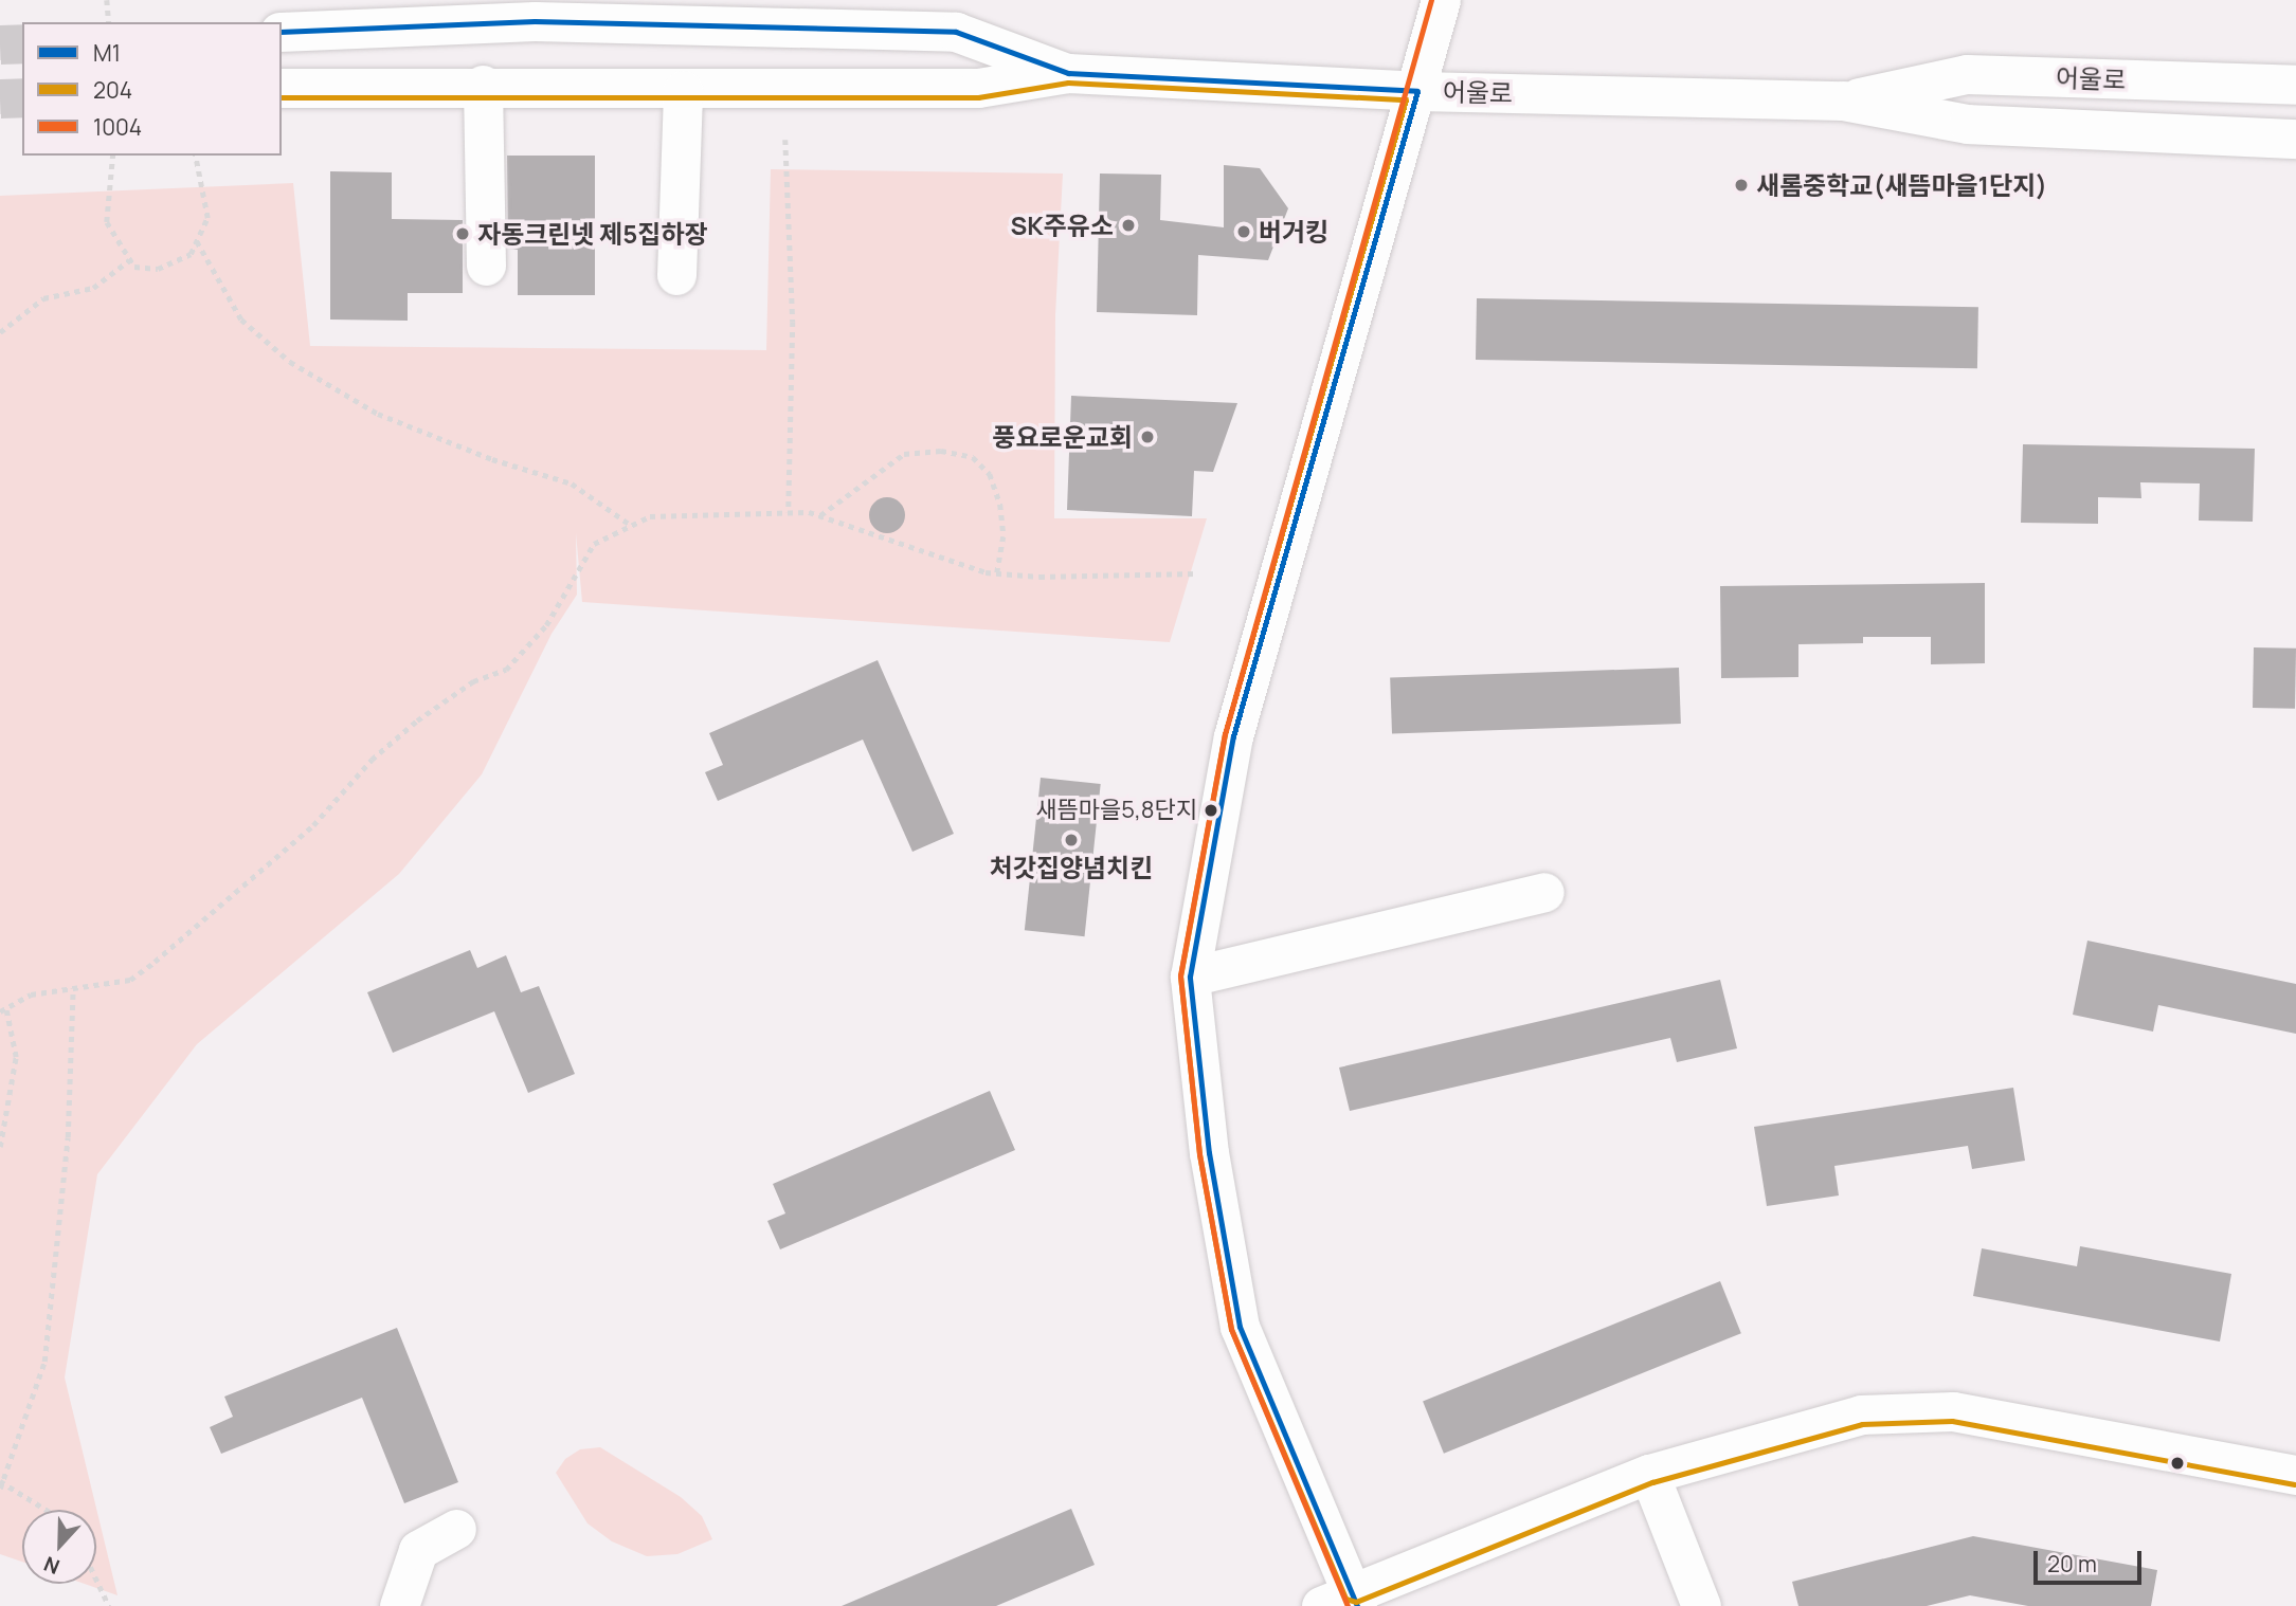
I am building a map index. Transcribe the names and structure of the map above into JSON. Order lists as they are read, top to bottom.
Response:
{
  "streets": {
    "street": ["어울로"]
  },
  "places": [
    "새롬중학교(새뜸마을1단지)",
    "SK주유소",
    "버거킹",
    "자동크린넷 제5집하장",
    "풍요로운교회",
    "새뜸마을5,8단지",
    "처갓집양념치킨"
  ],
  "lines": ["transit line 1004", "transit line M1", "transit line 204"],
  "legend": ["M1", "204", "1004"],
  "scale_bar": "20 m",
  "north": "bottom"
}
